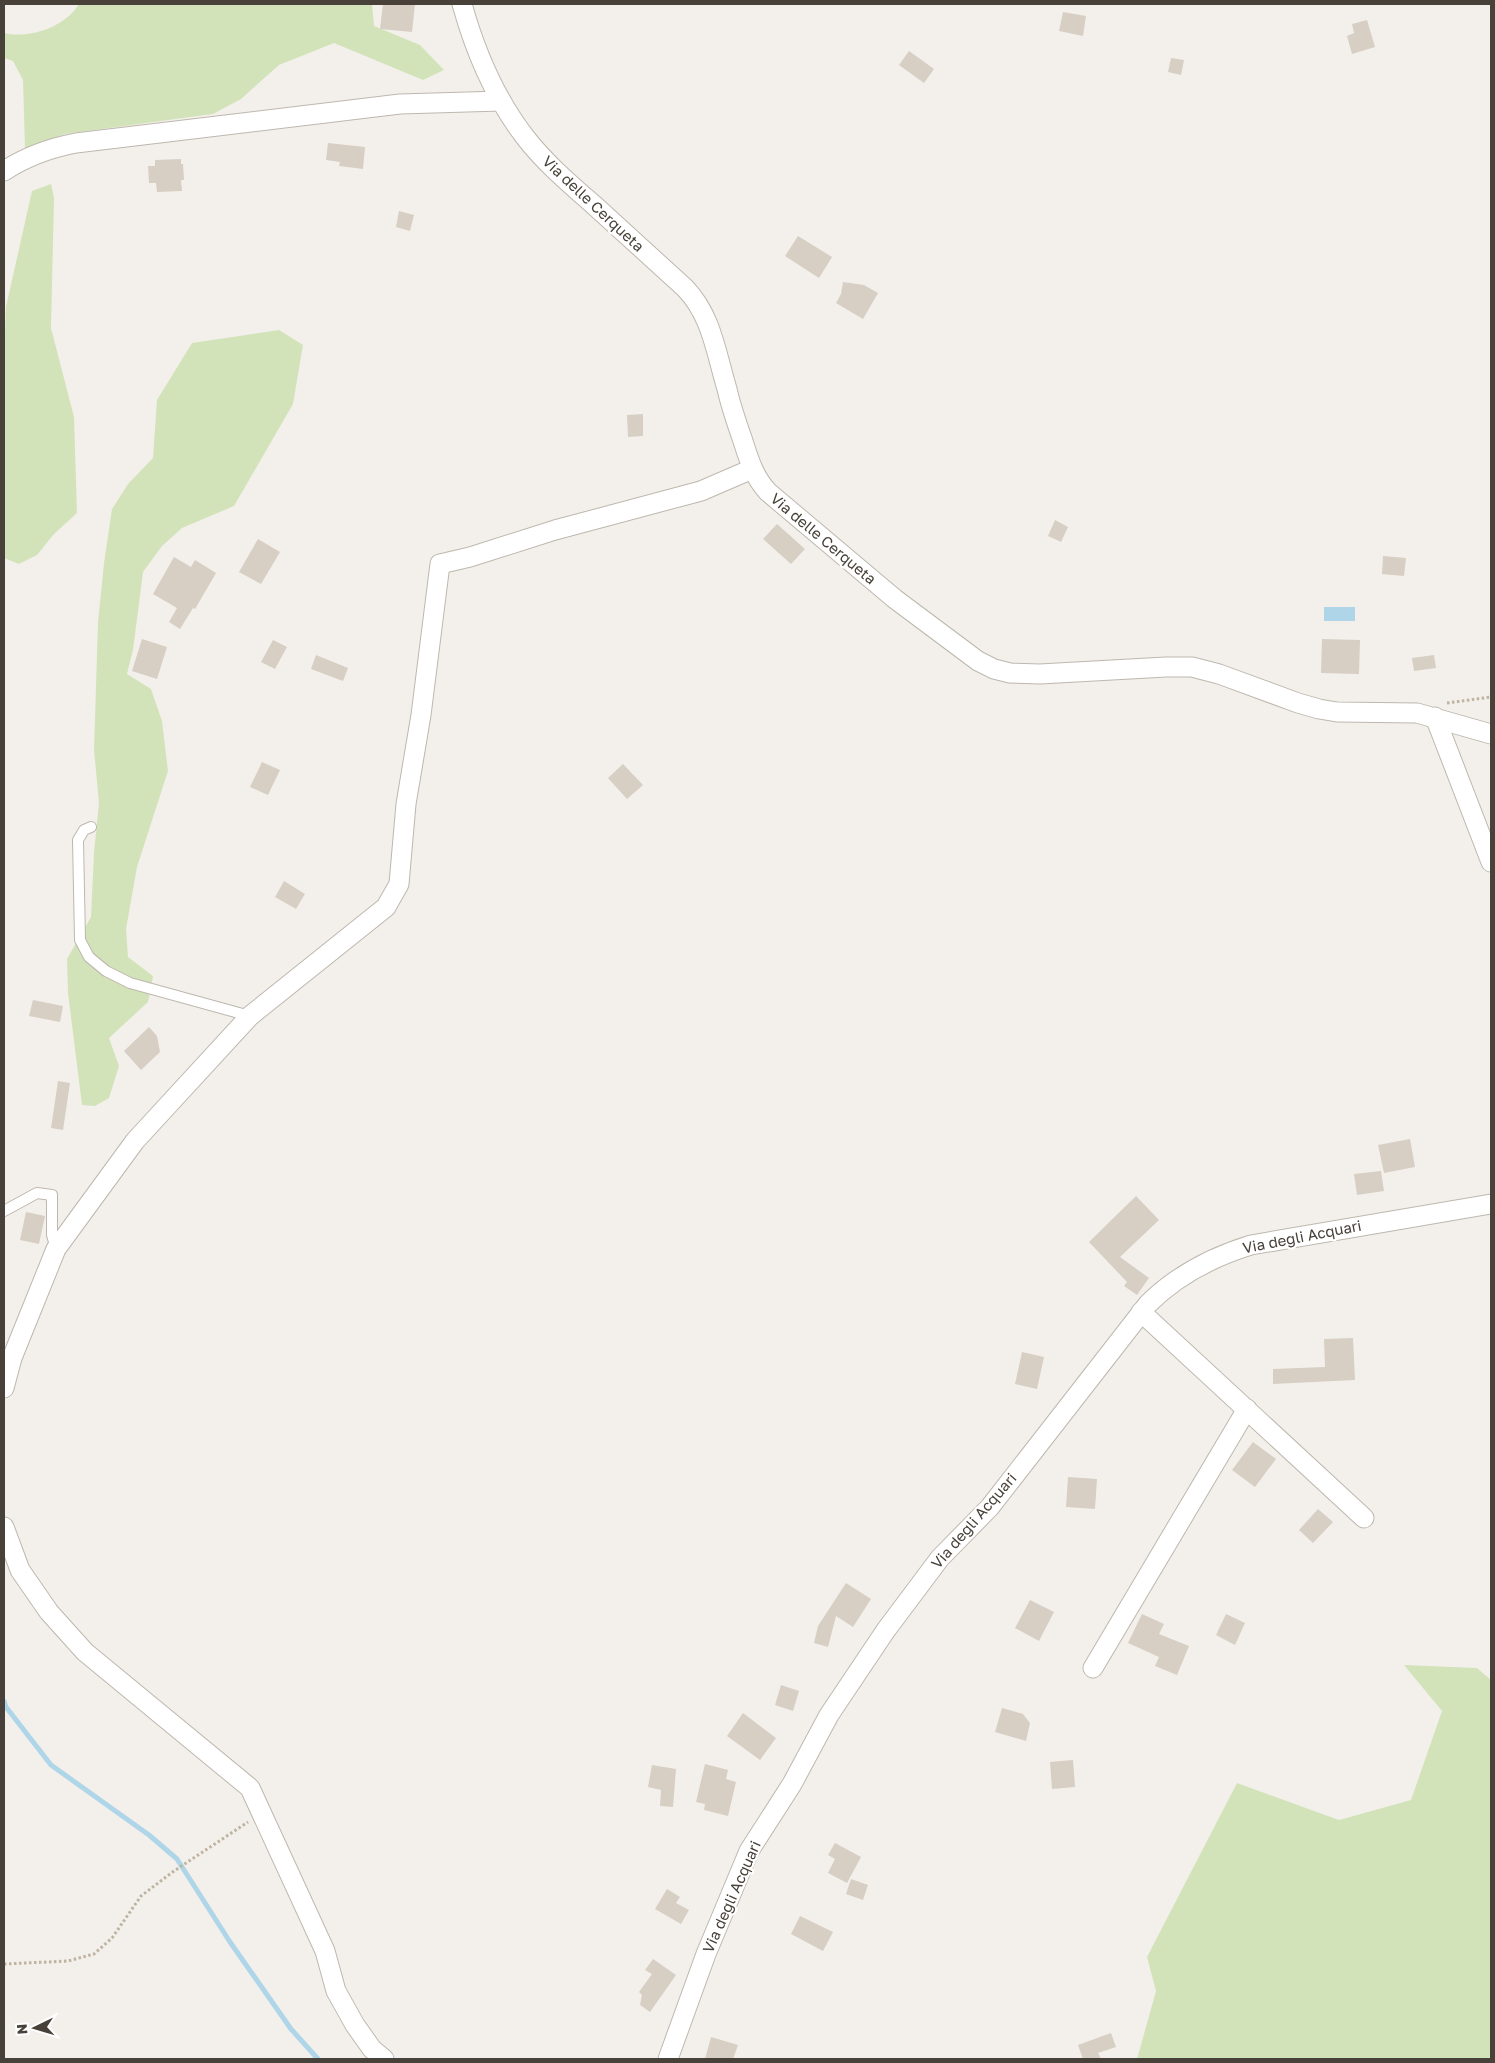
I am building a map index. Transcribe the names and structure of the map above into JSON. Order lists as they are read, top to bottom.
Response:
{
  "streets": {
    "street": ["Via delle Cerqueta", "Via degli Acquari"]
  },
  "north": "left"
}
